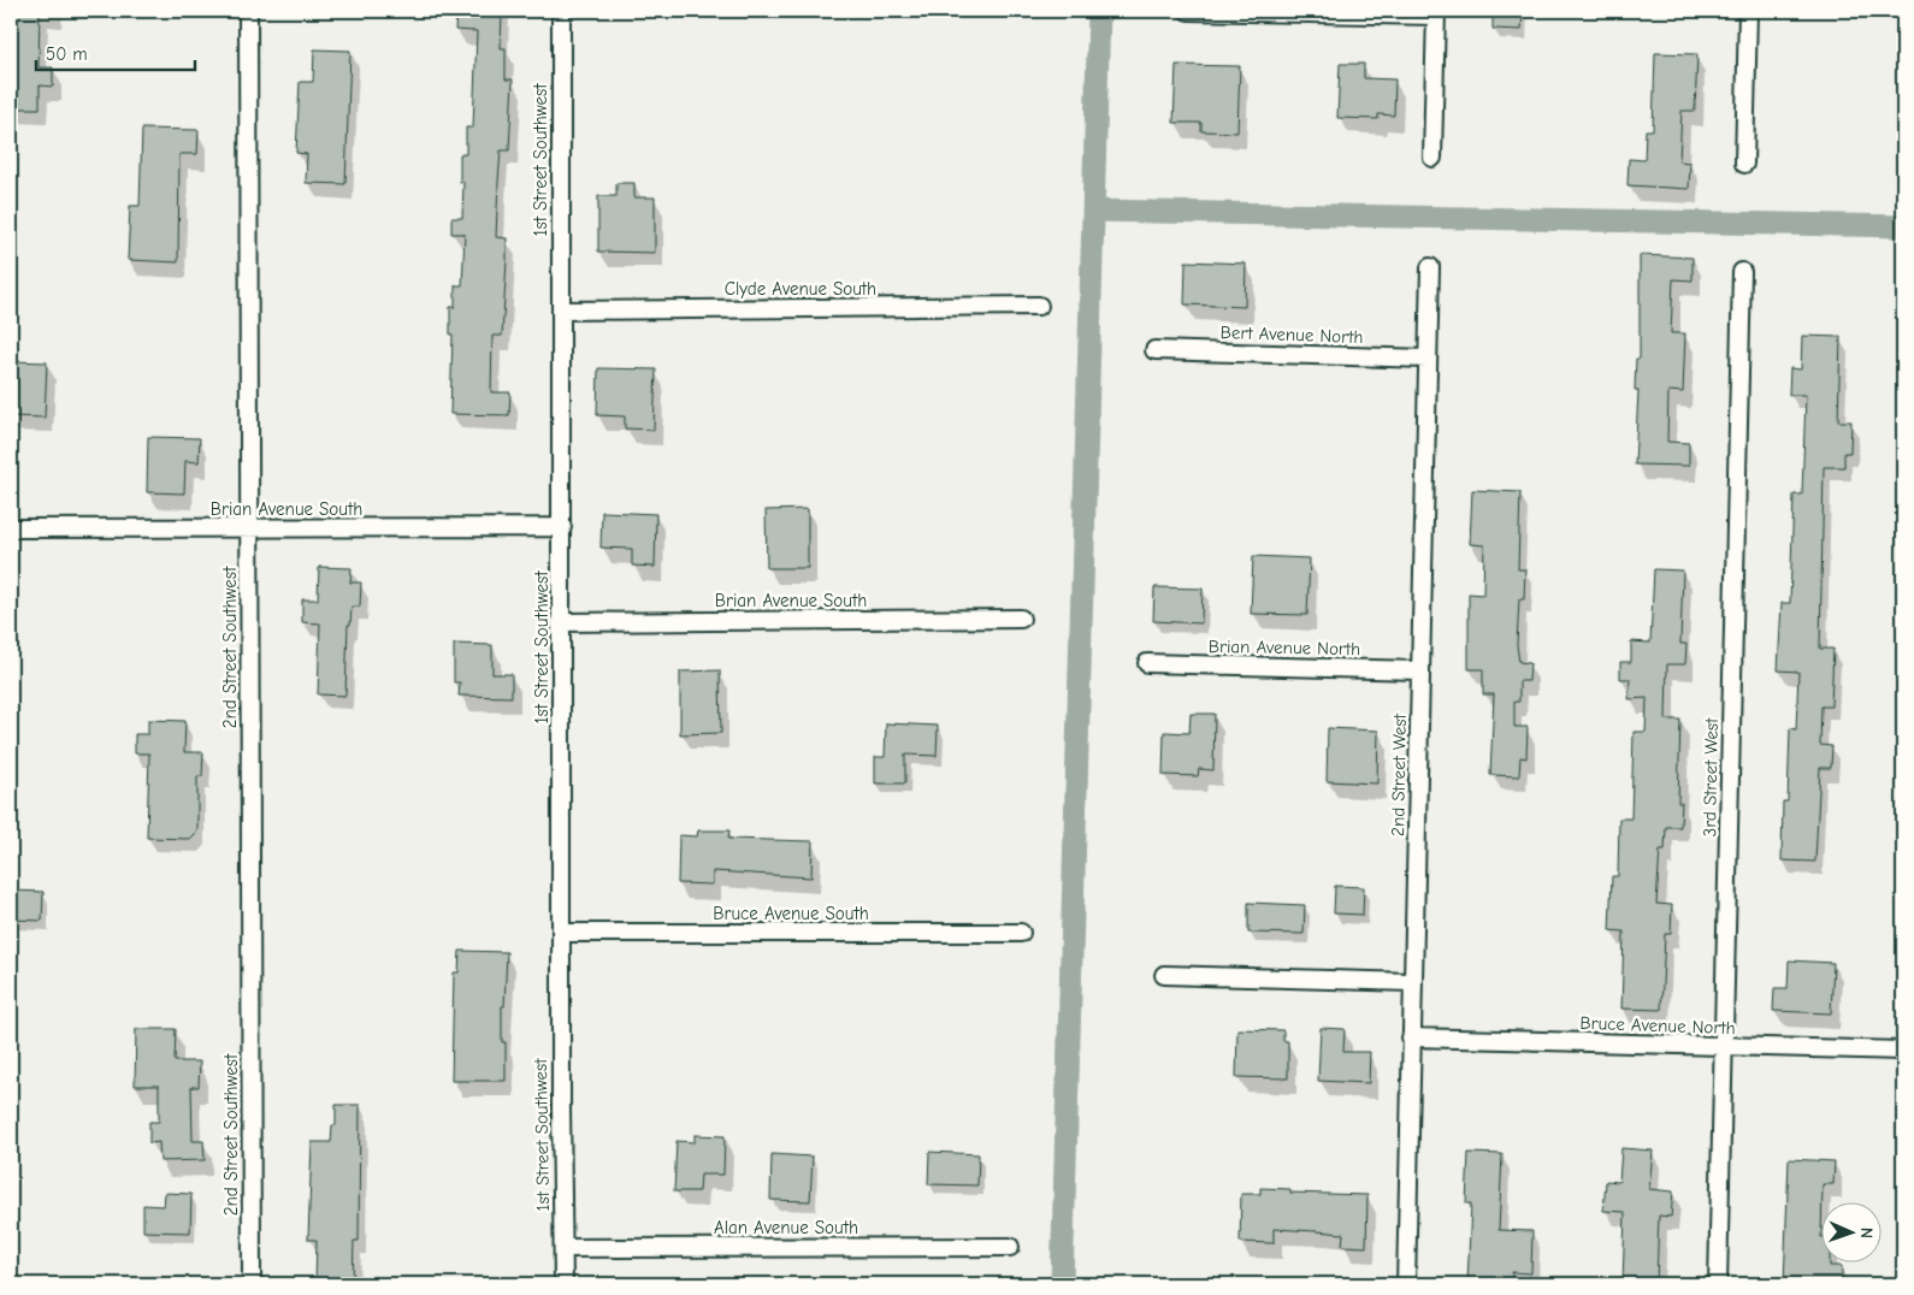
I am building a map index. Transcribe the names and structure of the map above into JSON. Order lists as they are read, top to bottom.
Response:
{
  "streets": {
    "street": [
      "1st Street Southwest",
      "Clyde Avenue South",
      "Bert Avenue North",
      "Brian Avenue South",
      "2nd Street Southwest",
      "Brian Avenue North",
      "2nd Street West",
      "3rd Street West",
      "Bruce Avenue South",
      "Bruce Avenue North",
      "Alan Avenue South"
    ]
  },
  "crossings": [
    ["1st Street Southwest", "Clyde Avenue South"],
    ["1st Street Southwest", "Brian Avenue South"],
    ["1st Street Southwest", "Bruce Avenue South"],
    ["1st Street Southwest", "Alan Avenue South"],
    ["Bert Avenue North", "2nd Street West"],
    ["Brian Avenue South", "2nd Street Southwest"],
    ["Brian Avenue North", "2nd Street West"],
    ["2nd Street West", "Bruce Avenue North"],
    ["3rd Street West", "Bruce Avenue North"]
  ],
  "scale_bar": "50 m",
  "north": "right"
}
